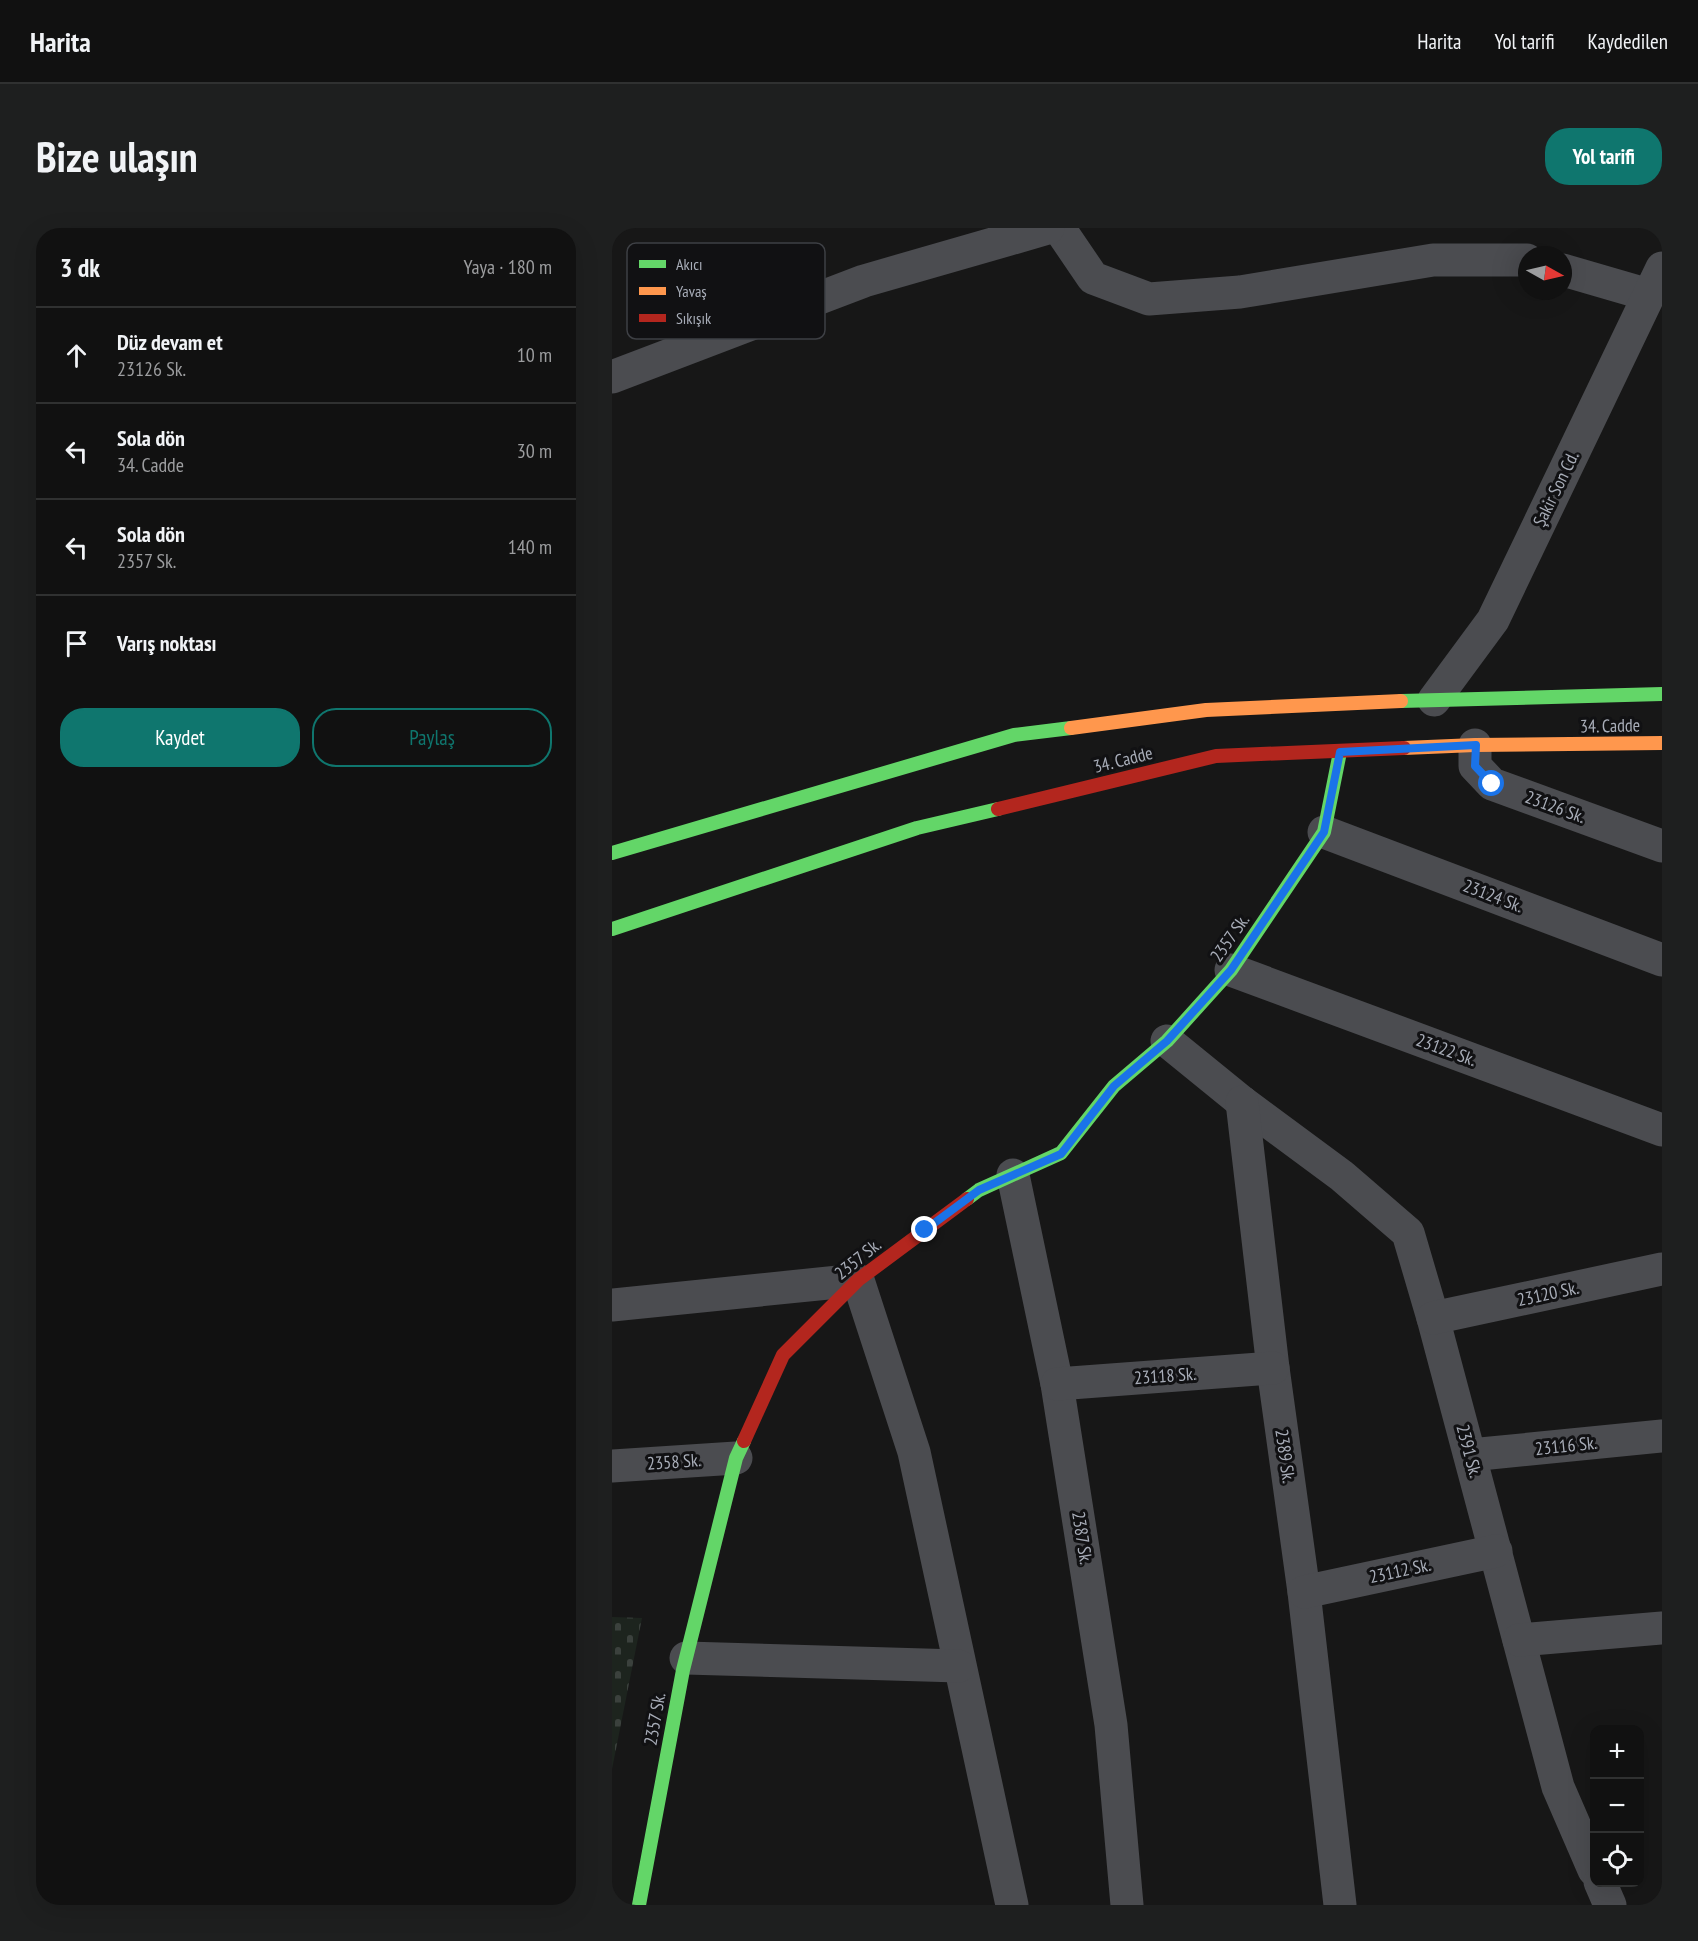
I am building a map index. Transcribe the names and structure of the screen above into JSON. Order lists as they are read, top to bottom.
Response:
{
  "streets": {
    "main road": ["34. Cadde", "2357 Sk."],
    "street": [
      "Şakir Son Cd.",
      "23126 Sk.",
      "23124 Sk.",
      "23122 Sk.",
      "23120 Sk.",
      "23118 Sk.",
      "23116 Sk.",
      "2391 Sk.",
      "2389 Sk.",
      "2358 Sk.",
      "2387 Sk.",
      "23112 Sk."
    ]
  },
  "crossings": [
    ["Şakir Son Cd.", "34. Cadde"],
    ["34. Cadde", "23126 Sk."],
    ["34. Cadde", "2357 Sk."],
    ["23124 Sk.", "2357 Sk."],
    ["2357 Sk.", "23122 Sk."],
    ["2357 Sk.", "2358 Sk."],
    ["2357 Sk.", "2387 Sk."],
    ["23120 Sk.", "2391 Sk."],
    ["23118 Sk.", "2389 Sk."],
    ["23118 Sk.", "2387 Sk."],
    ["23116 Sk.", "2391 Sk."],
    ["2391 Sk.", "2389 Sk."],
    ["2391 Sk.", "23112 Sk."],
    ["2389 Sk.", "23112 Sk."]
  ],
  "legend": ["Akıcı", "Yavaş", "Sıkışık"],
  "north": "right",
  "page": {
    "header": "Harita",
    "nav": ["Harita", "Yol tarifi", "Kaydedilen"],
    "buttons": [
      "Yol tarifi",
      ["Kaydet", "Paylaş"]
    ],
    "title": "Bize ulaşın",
    "heading": ["3 dk", "Yaya · 180 m"],
    "list": [
      ["Düz devam et", "23126 Sk.", "10 m"],
      ["Sola dön", "34. Cadde", "30 m"],
      ["Sola dön", "2357 Sk.", "140 m"],
      "Varış noktası"
    ],
    "map_buttons": ["+", "−"]
  }
}
